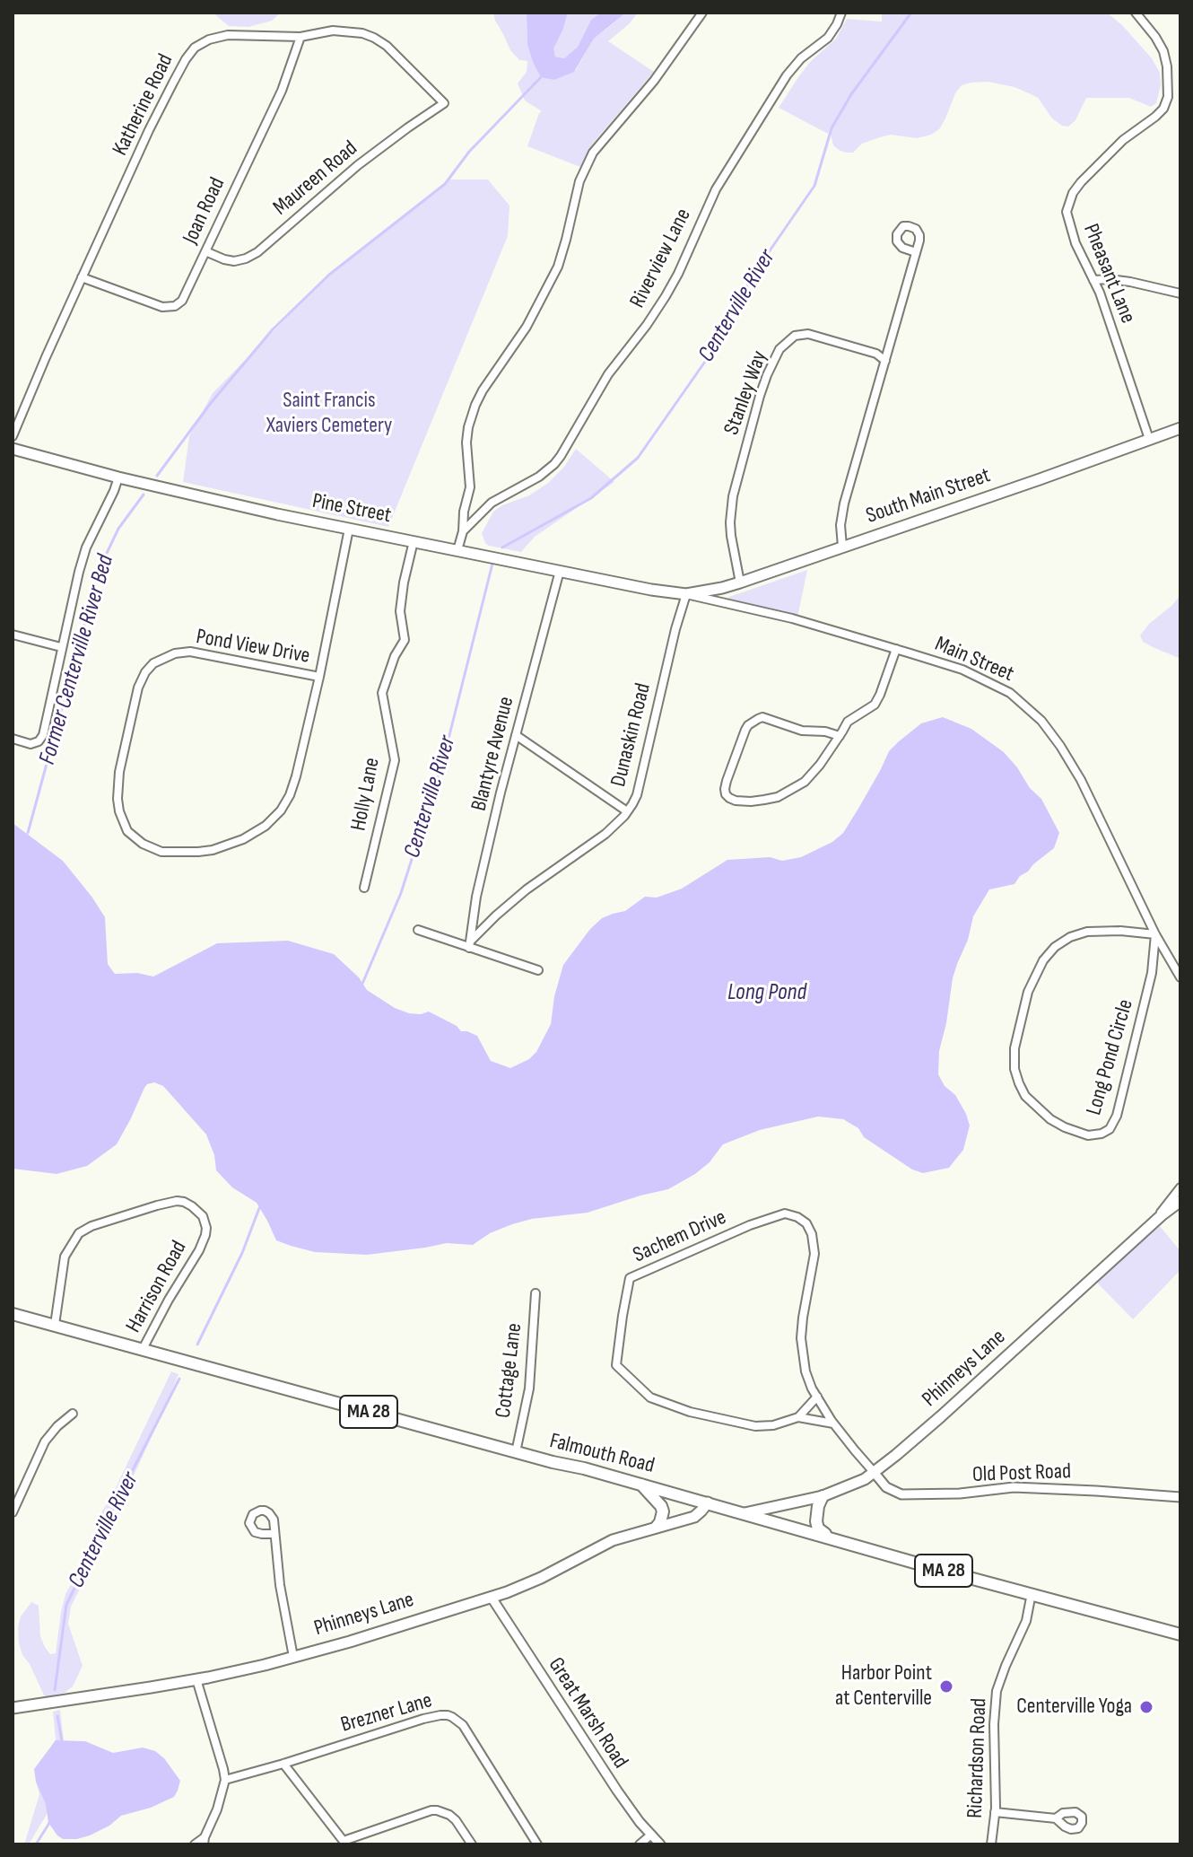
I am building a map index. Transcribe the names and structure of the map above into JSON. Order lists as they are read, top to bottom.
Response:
{
  "streets": {
    "main road": [
      "South Main Street",
      "Pine Street",
      "Phinneys Lane",
      "MA 28",
      "Falmouth Road"
    ],
    "street": [
      "Katherine Road",
      "Maureen Road",
      "Joan Road",
      "Riverview Lane",
      "Pheasant Lane",
      "Stanley Way",
      "Pond View Drive",
      "Main Street",
      "Dunaskin Road",
      "Blantyre Avenue",
      "Holly Lane",
      "Long Pond Circle",
      "Sachem Drive",
      "Harrison Road",
      "Cottage Lane",
      "Old Post Road",
      "Brezner Lane",
      "Great Marsh Road",
      "Richardson Road"
    ]
  },
  "crossings": [
    ["Katherine Road", "Maureen Road"],
    ["Katherine Road", "Joan Road"],
    ["Maureen Road", "Joan Road"],
    ["Riverview Lane", "Pine Street"],
    ["Pheasant Lane", "South Main Street"],
    ["Stanley Way", "South Main Street"],
    ["South Main Street", "Pine Street"],
    ["South Main Street", "Main Street"],
    ["South Main Street", "Dunaskin Road"],
    ["Pine Street", "Pond View Drive"],
    ["Pine Street", "Main Street"],
    ["Pine Street", "Dunaskin Road"],
    ["Pine Street", "Blantyre Avenue"],
    ["Pine Street", "Holly Lane"],
    ["Main Street", "Dunaskin Road"],
    ["Main Street", "Long Pond Circle"],
    ["Dunaskin Road", "Blantyre Avenue"],
    ["Sachem Drive", "Phinneys Lane"],
    ["Sachem Drive", "Old Post Road"],
    ["Harrison Road", "Falmouth Road"],
    ["Phinneys Lane", "Falmouth Road"],
    ["Phinneys Lane", "Old Post Road"],
    ["Phinneys Lane", "Great Marsh Road"],
    ["Cottage Lane", "Falmouth Road"],
    ["Falmouth Road", "Richardson Road"]
  ],
  "water": ["Centerville River", "Former Centerville River Bed", "Long Pond"],
  "parks": ["Saint Francis Xaviers Cemetery"],
  "places": ["Harbor Point at Centerville", "Centerville Yoga"]
}
